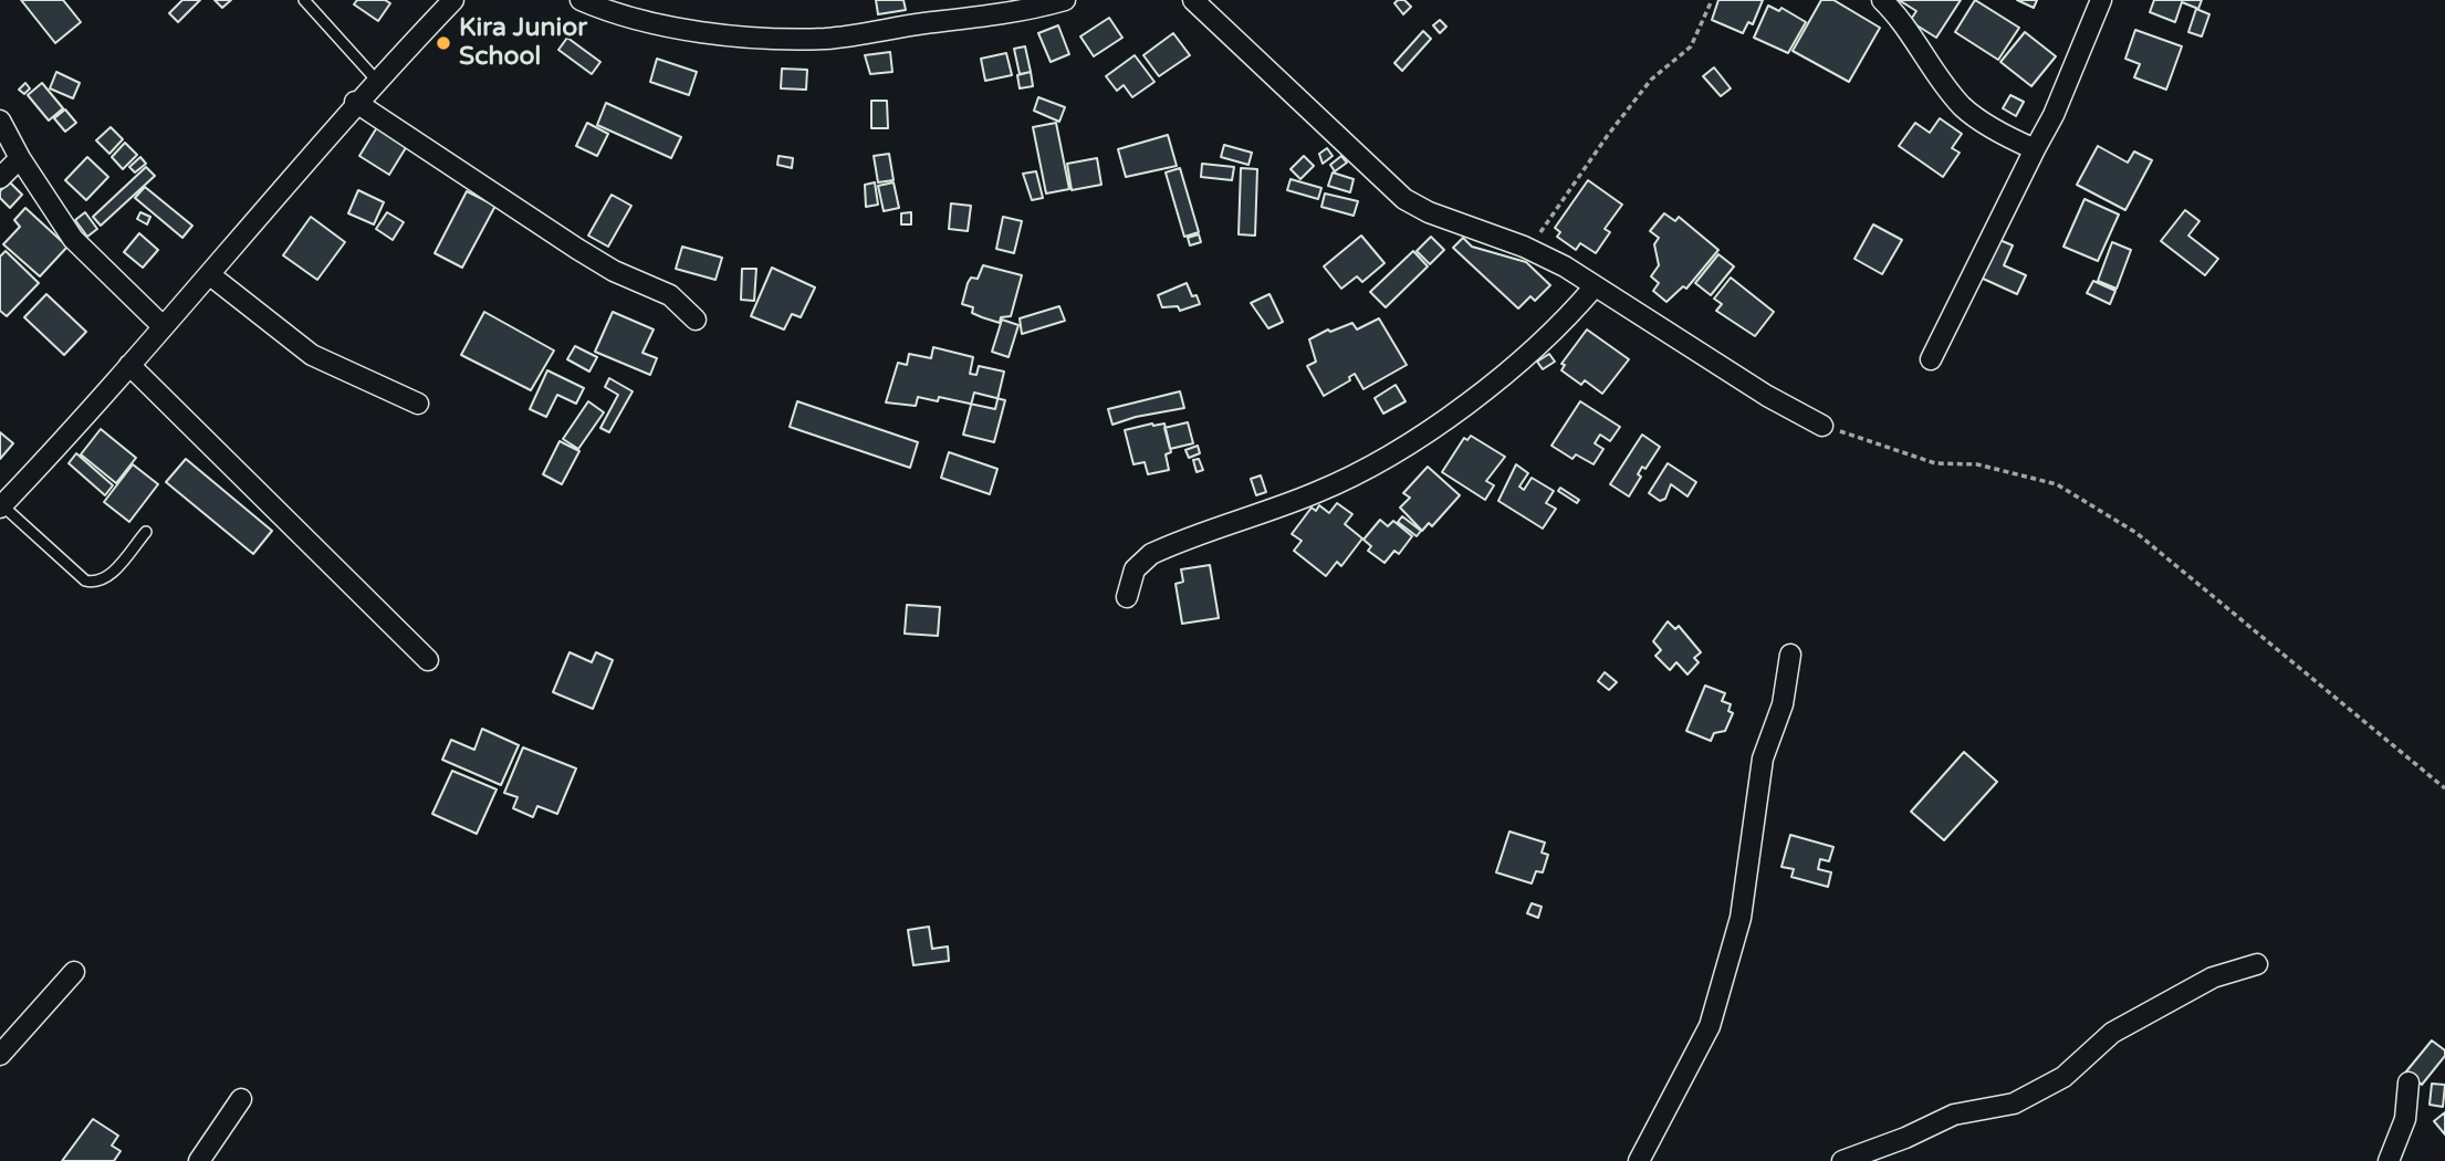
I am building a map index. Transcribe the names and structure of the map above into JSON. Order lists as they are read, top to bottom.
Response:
{
  "places": ["Kira Junior School"]
}
